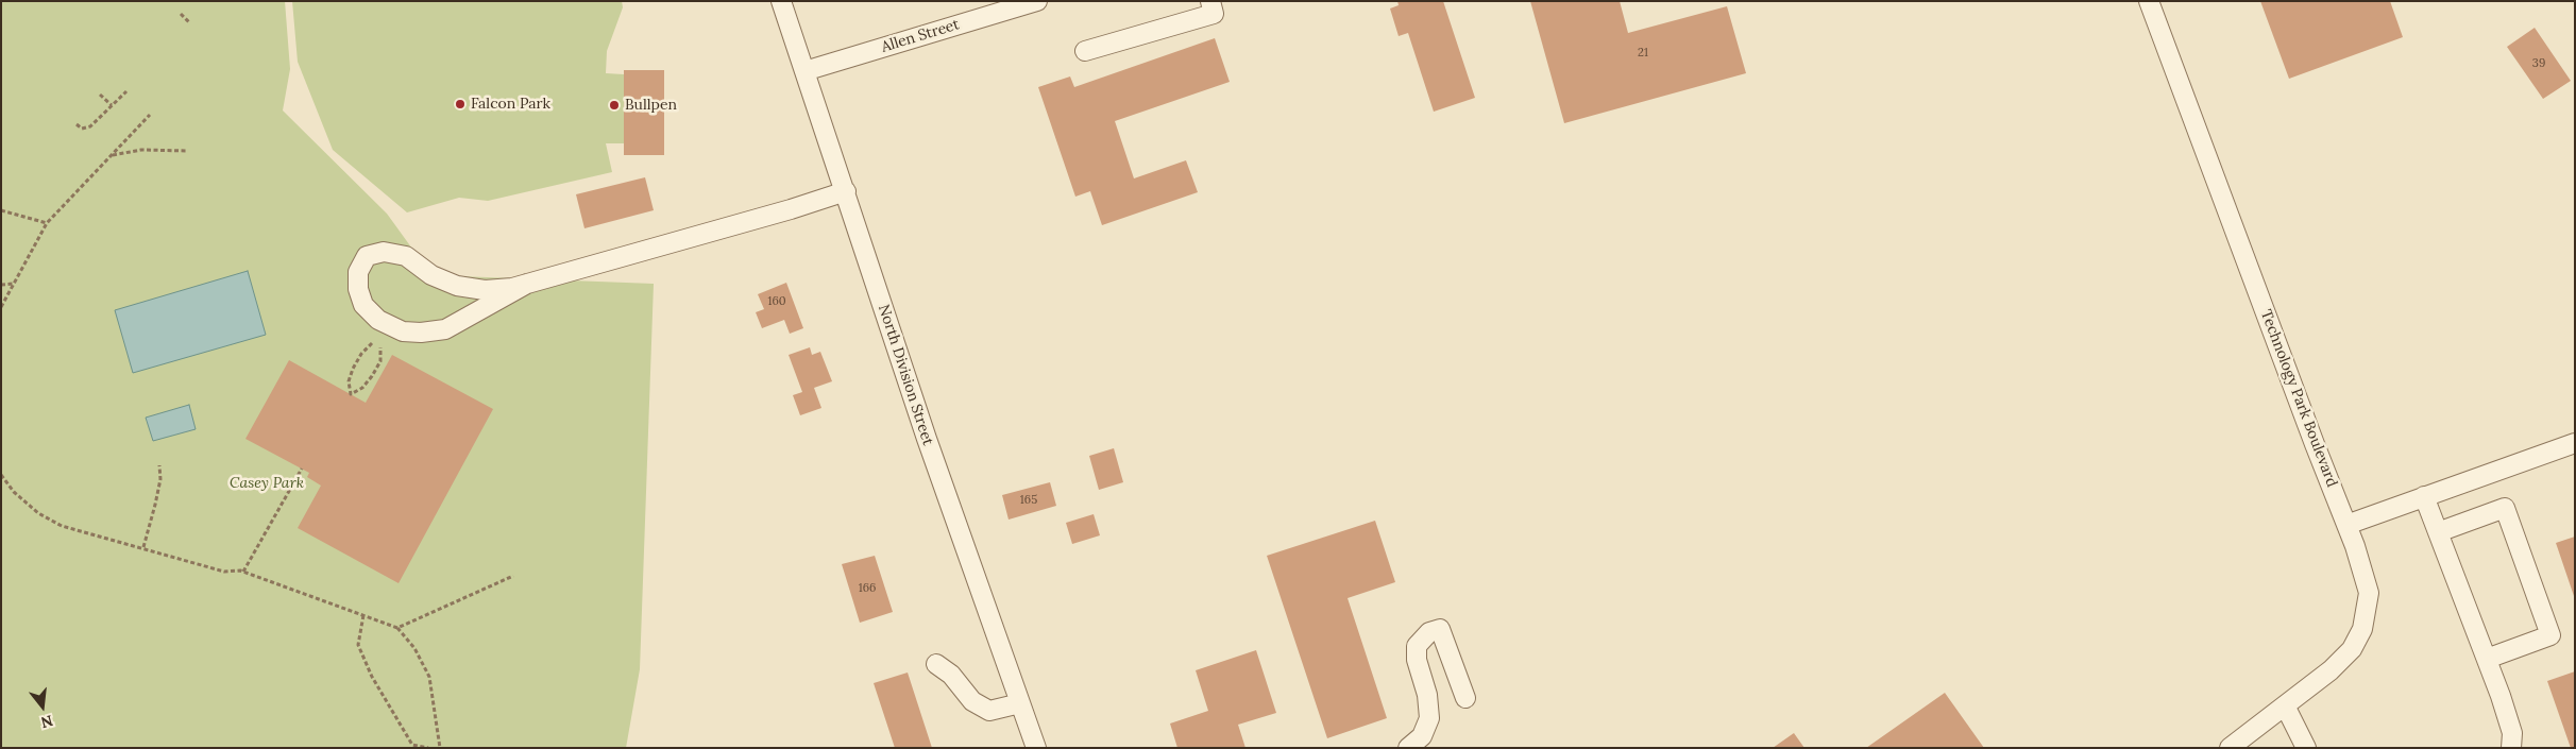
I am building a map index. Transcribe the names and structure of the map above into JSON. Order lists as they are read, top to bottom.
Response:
{
  "streets": {
    "street": ["Allen Street", "North Division Street", "Technology Park Boulevard"]
  },
  "crossings": [
    ["Allen Street", "North Division Street"]
  ],
  "parks": ["Casey Park"],
  "places": ["Falcon Park", "Bullpen"],
  "house_numbers": [
    "21",
    "39",
    "160",
    "165",
    "166"
  ],
  "north": "bottom"
}
